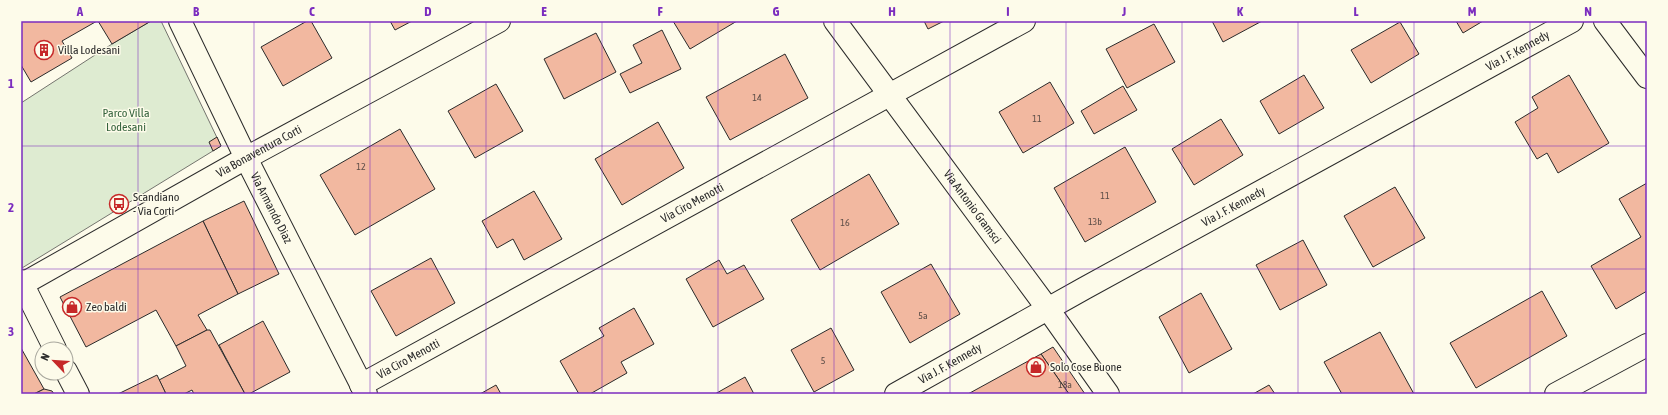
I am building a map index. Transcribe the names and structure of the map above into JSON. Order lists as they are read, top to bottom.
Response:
{
  "streets": {
    "street": [
      "Via J. F. Kennedy",
      "Via Bonaventura Corti",
      "Via Ciro Menotti",
      "Via Antonio Gramsci",
      "Via Armando Diaz"
    ]
  },
  "crossings": [
    ["Via J. F. Kennedy", "Via Antonio Gramsci"],
    ["Via Bonaventura Corti", "Via Armando Diaz"],
    ["Via Ciro Menotti", "Via Antonio Gramsci"],
    ["Via Ciro Menotti", "Via Armando Diaz"]
  ],
  "parks": ["Parco Villa Lodesani"],
  "places": {
    "building": ["Villa Lodesani"],
    "bus stop": ["Scandiano - Via Corti"],
    "shop": ["Zeo baldi", "Solo Cose Buone"]
  },
  "house_numbers": [
    "14",
    "11",
    "12",
    "11",
    "13b",
    "16",
    "5a",
    "5",
    "18a"
  ],
  "north": "top left",
  "grid": {
    "columns": [
      "A",
      "B",
      "C",
      "D",
      "E",
      "F",
      "G",
      "H",
      "I",
      "J",
      "K",
      "L",
      "M",
      "N"
    ],
    "rows": ["1", "2", "3"]
  }
}
